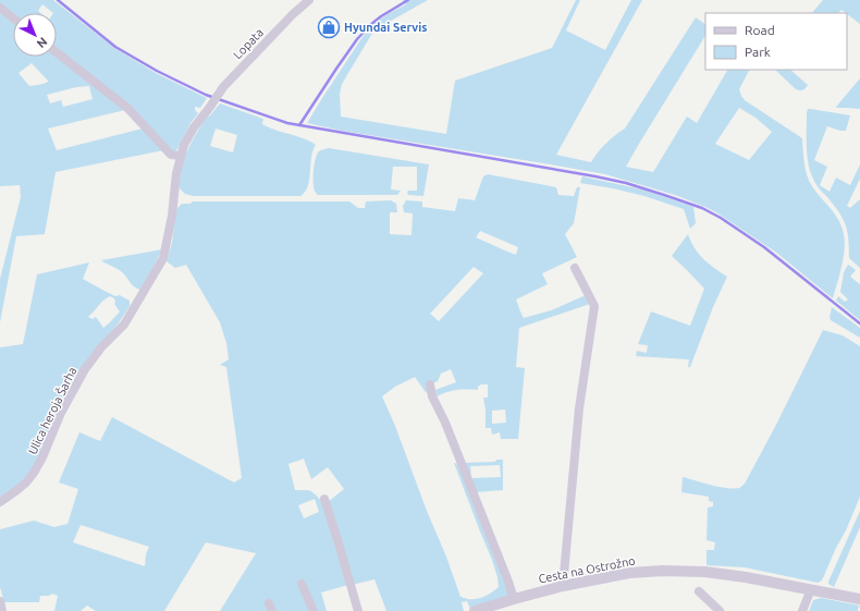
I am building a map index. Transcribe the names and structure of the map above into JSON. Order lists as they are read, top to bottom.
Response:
{
  "streets": {
    "street": ["Lopata", "Ulica heroja Šarha", "Cesta na Ostrožno"]
  },
  "crossings": [
    ["Lopata", "Ulica heroja Šarha"]
  ],
  "places": {
    "shop": ["Hyundai Servis"]
  },
  "legend": ["Road", "Park"],
  "north": "bottom right"
}
